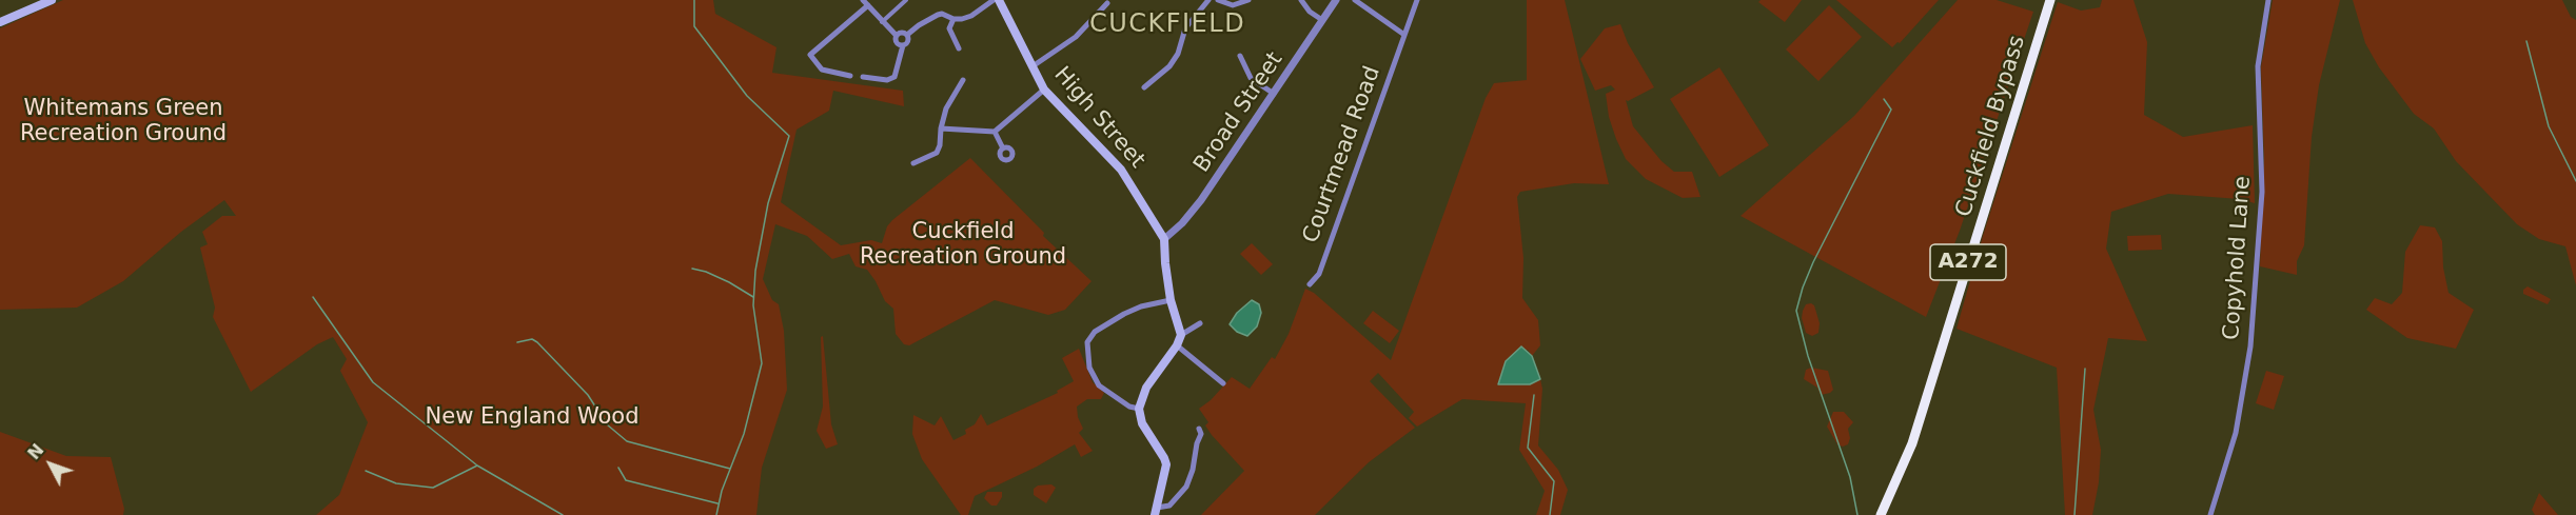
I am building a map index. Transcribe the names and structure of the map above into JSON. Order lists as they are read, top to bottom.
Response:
{
  "streets": {
    "highway": ["Cuckfield Bypass", "A272"],
    "main road": ["High Street"],
    "street": ["Broad Street", "Courtmead Road", "Copyhold Lane"]
  },
  "crossings": [
    ["Broad Street", "High Street"]
  ],
  "districts": ["CUCKFIELD"],
  "parks": ["Whitemans Green Recreation Ground", "Cuckfield Recreation Ground", "New England Wood"],
  "north": "top left"
}
